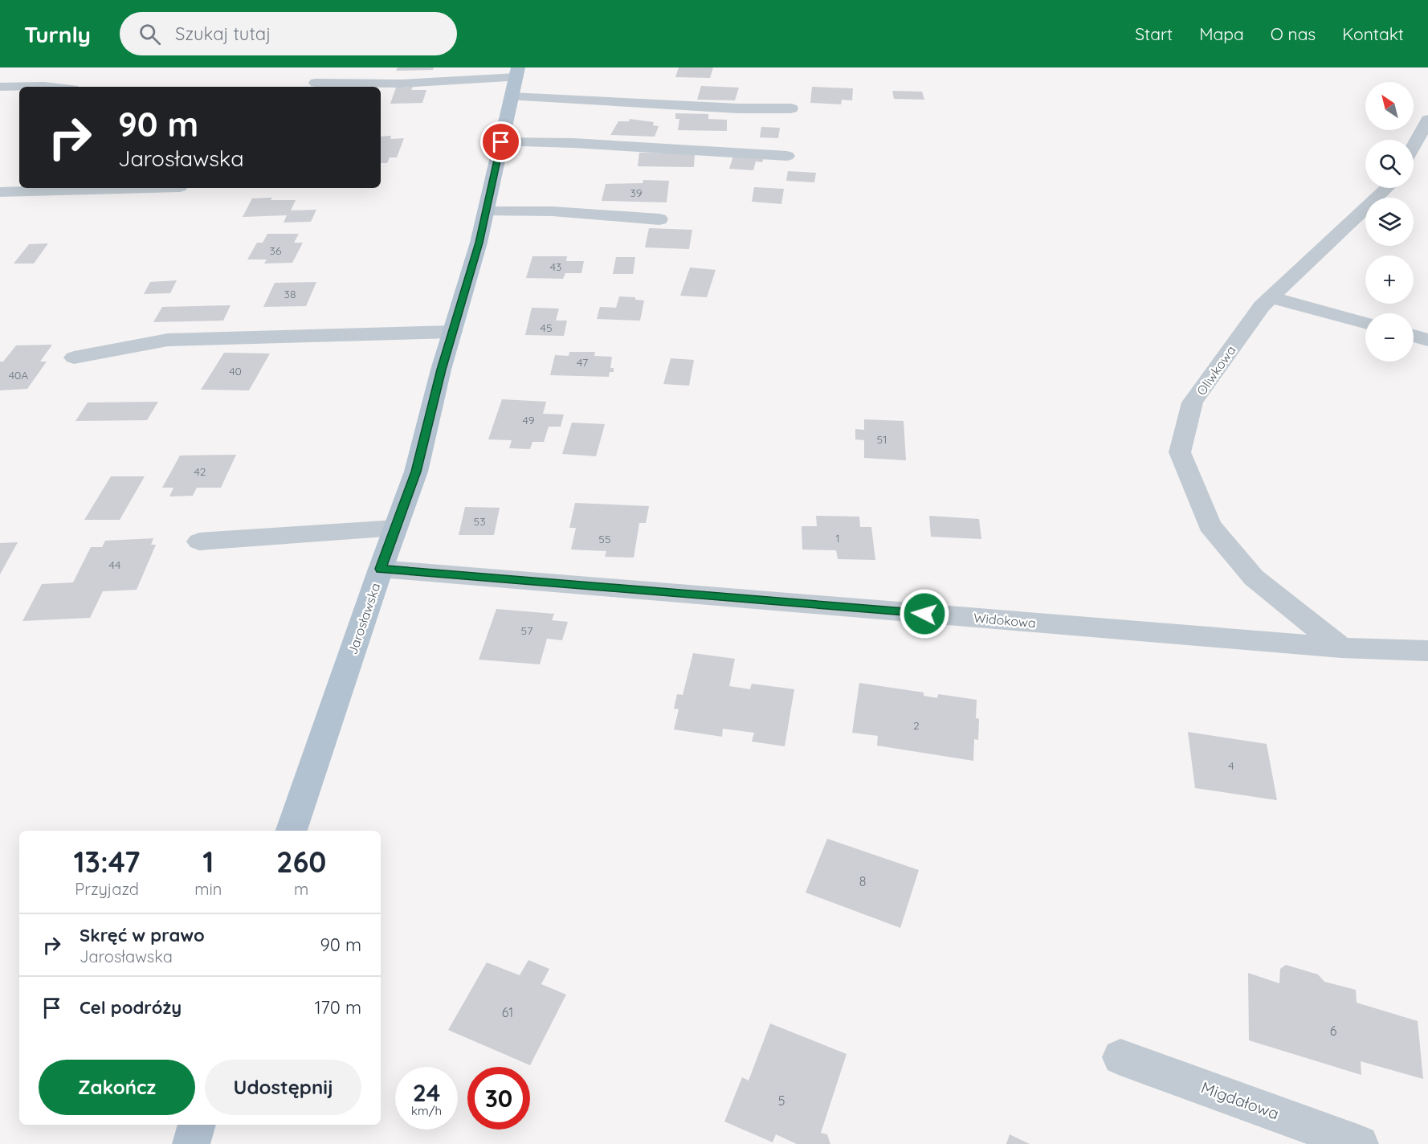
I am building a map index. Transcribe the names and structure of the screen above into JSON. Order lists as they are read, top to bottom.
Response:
{
  "streets": {
    "main road": ["Jarosławska"],
    "street": ["Oliwkowa", "Widokowa", "Migdałowa"]
  },
  "crossings": [
    ["Oliwkowa", "Widokowa"],
    ["Jarosławska", "Widokowa"]
  ],
  "house_numbers": [
    "39",
    "36",
    "43",
    "38",
    "45",
    "47",
    "40",
    "40A",
    "49",
    "51",
    "42",
    "53",
    "1",
    "55",
    "44",
    "57",
    "2",
    "4",
    "8",
    "61",
    "6",
    "5"
  ],
  "north": "top left",
  "page": {
    "header": "Turnly",
    "search": "Szukaj tutaj",
    "nav": [
      "Start",
      "Mapa",
      "O nas",
      "Kontakt"
    ],
    "map_buttons": ["+", "−"],
    "turn": ["90 m", "Jarosławska"],
    "eta": [
      "13:47",
      "Przyjazd",
      "1",
      "min",
      "260",
      "m"
    ],
    "list": [
      {
        "name": "Skręć w prawo",
        "note": "Jarosławska",
        "value": "90 m"
      },
      {
        "name": "Cel podróży",
        "value": "170 m"
      }
    ],
    "buttons": ["Zakończ", "Udostępnij"],
    "speed": "24 km/h",
    "limit": "30"
  }
}
